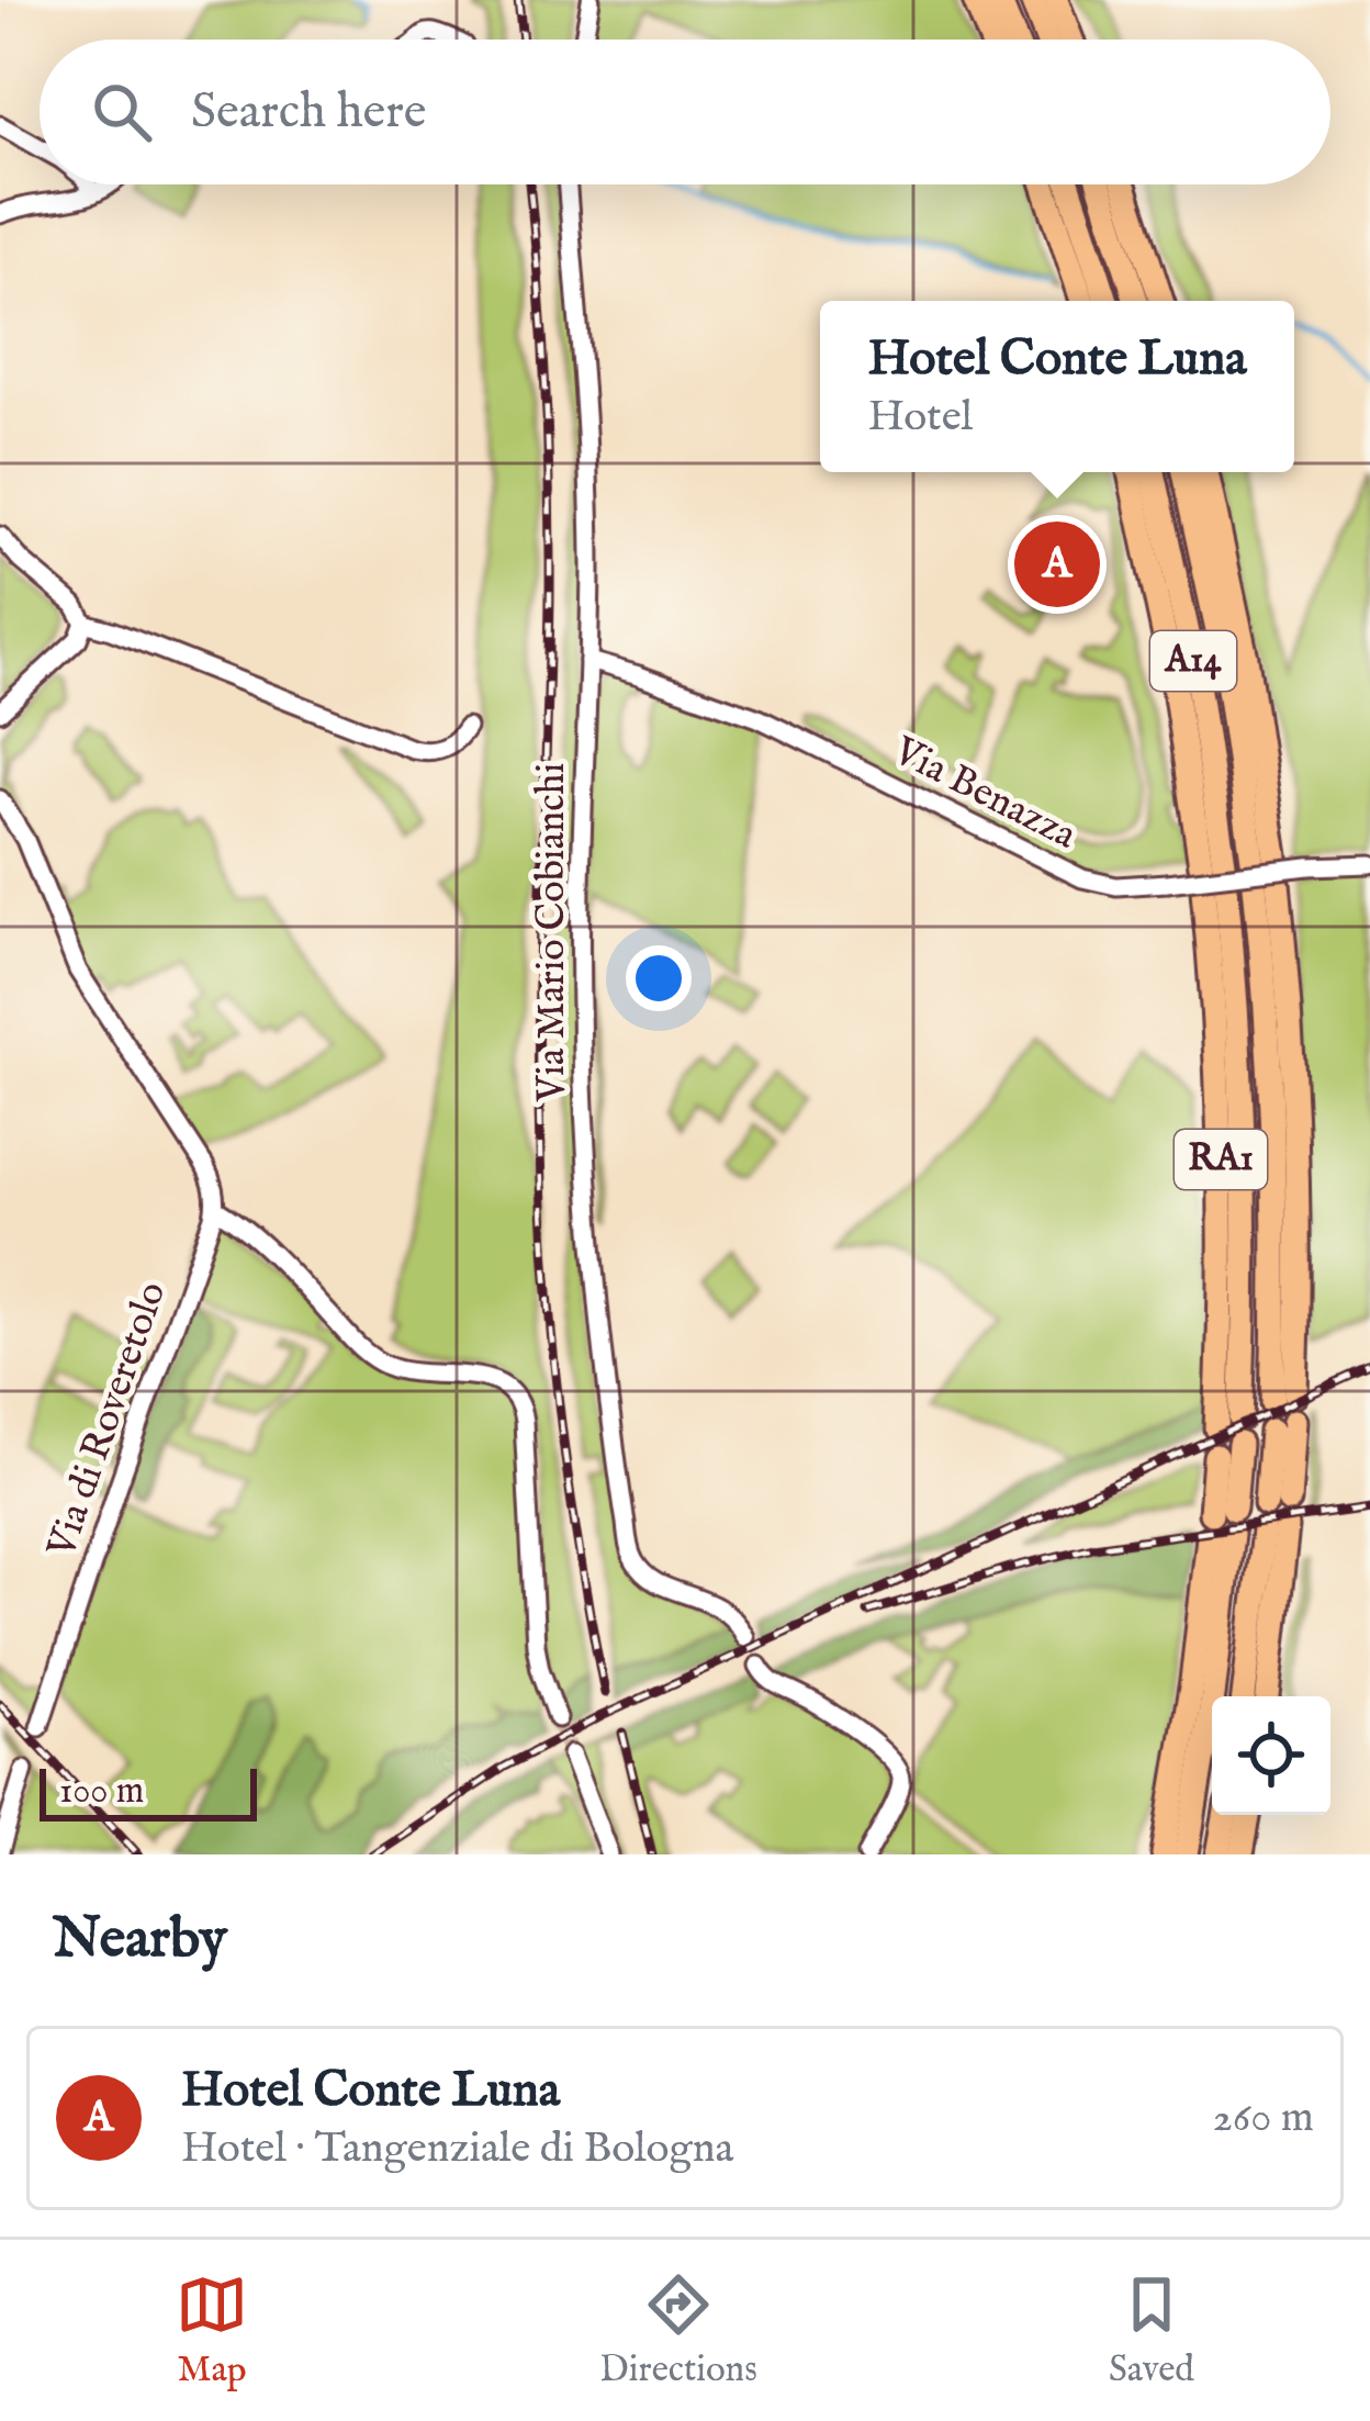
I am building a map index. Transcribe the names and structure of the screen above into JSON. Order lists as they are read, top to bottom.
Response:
{
  "streets": {
    "highway": ["A14", "RA1"],
    "street": ["Via Benazza", "Via Mario Cobianchi", "Via di Roveretolo"]
  },
  "crossings": [
    ["Via Benazza", "Via Mario Cobianchi"]
  ],
  "scale_bar": "100 m",
  "page": {
    "search": "Search here",
    "popup": ["Hotel Conte Luna", "Hotel"],
    "pins": "A",
    "scale": "100 m",
    "heading": "Nearby",
    "list": [
      {
        "mark": "A",
        "name": "Hotel Conte Luna",
        "note": "Hotel · Tangenziale di Bologna",
        "value": "260 m"
      }
    ],
    "nav": ["Map", "Directions", "Saved"]
  }
}
